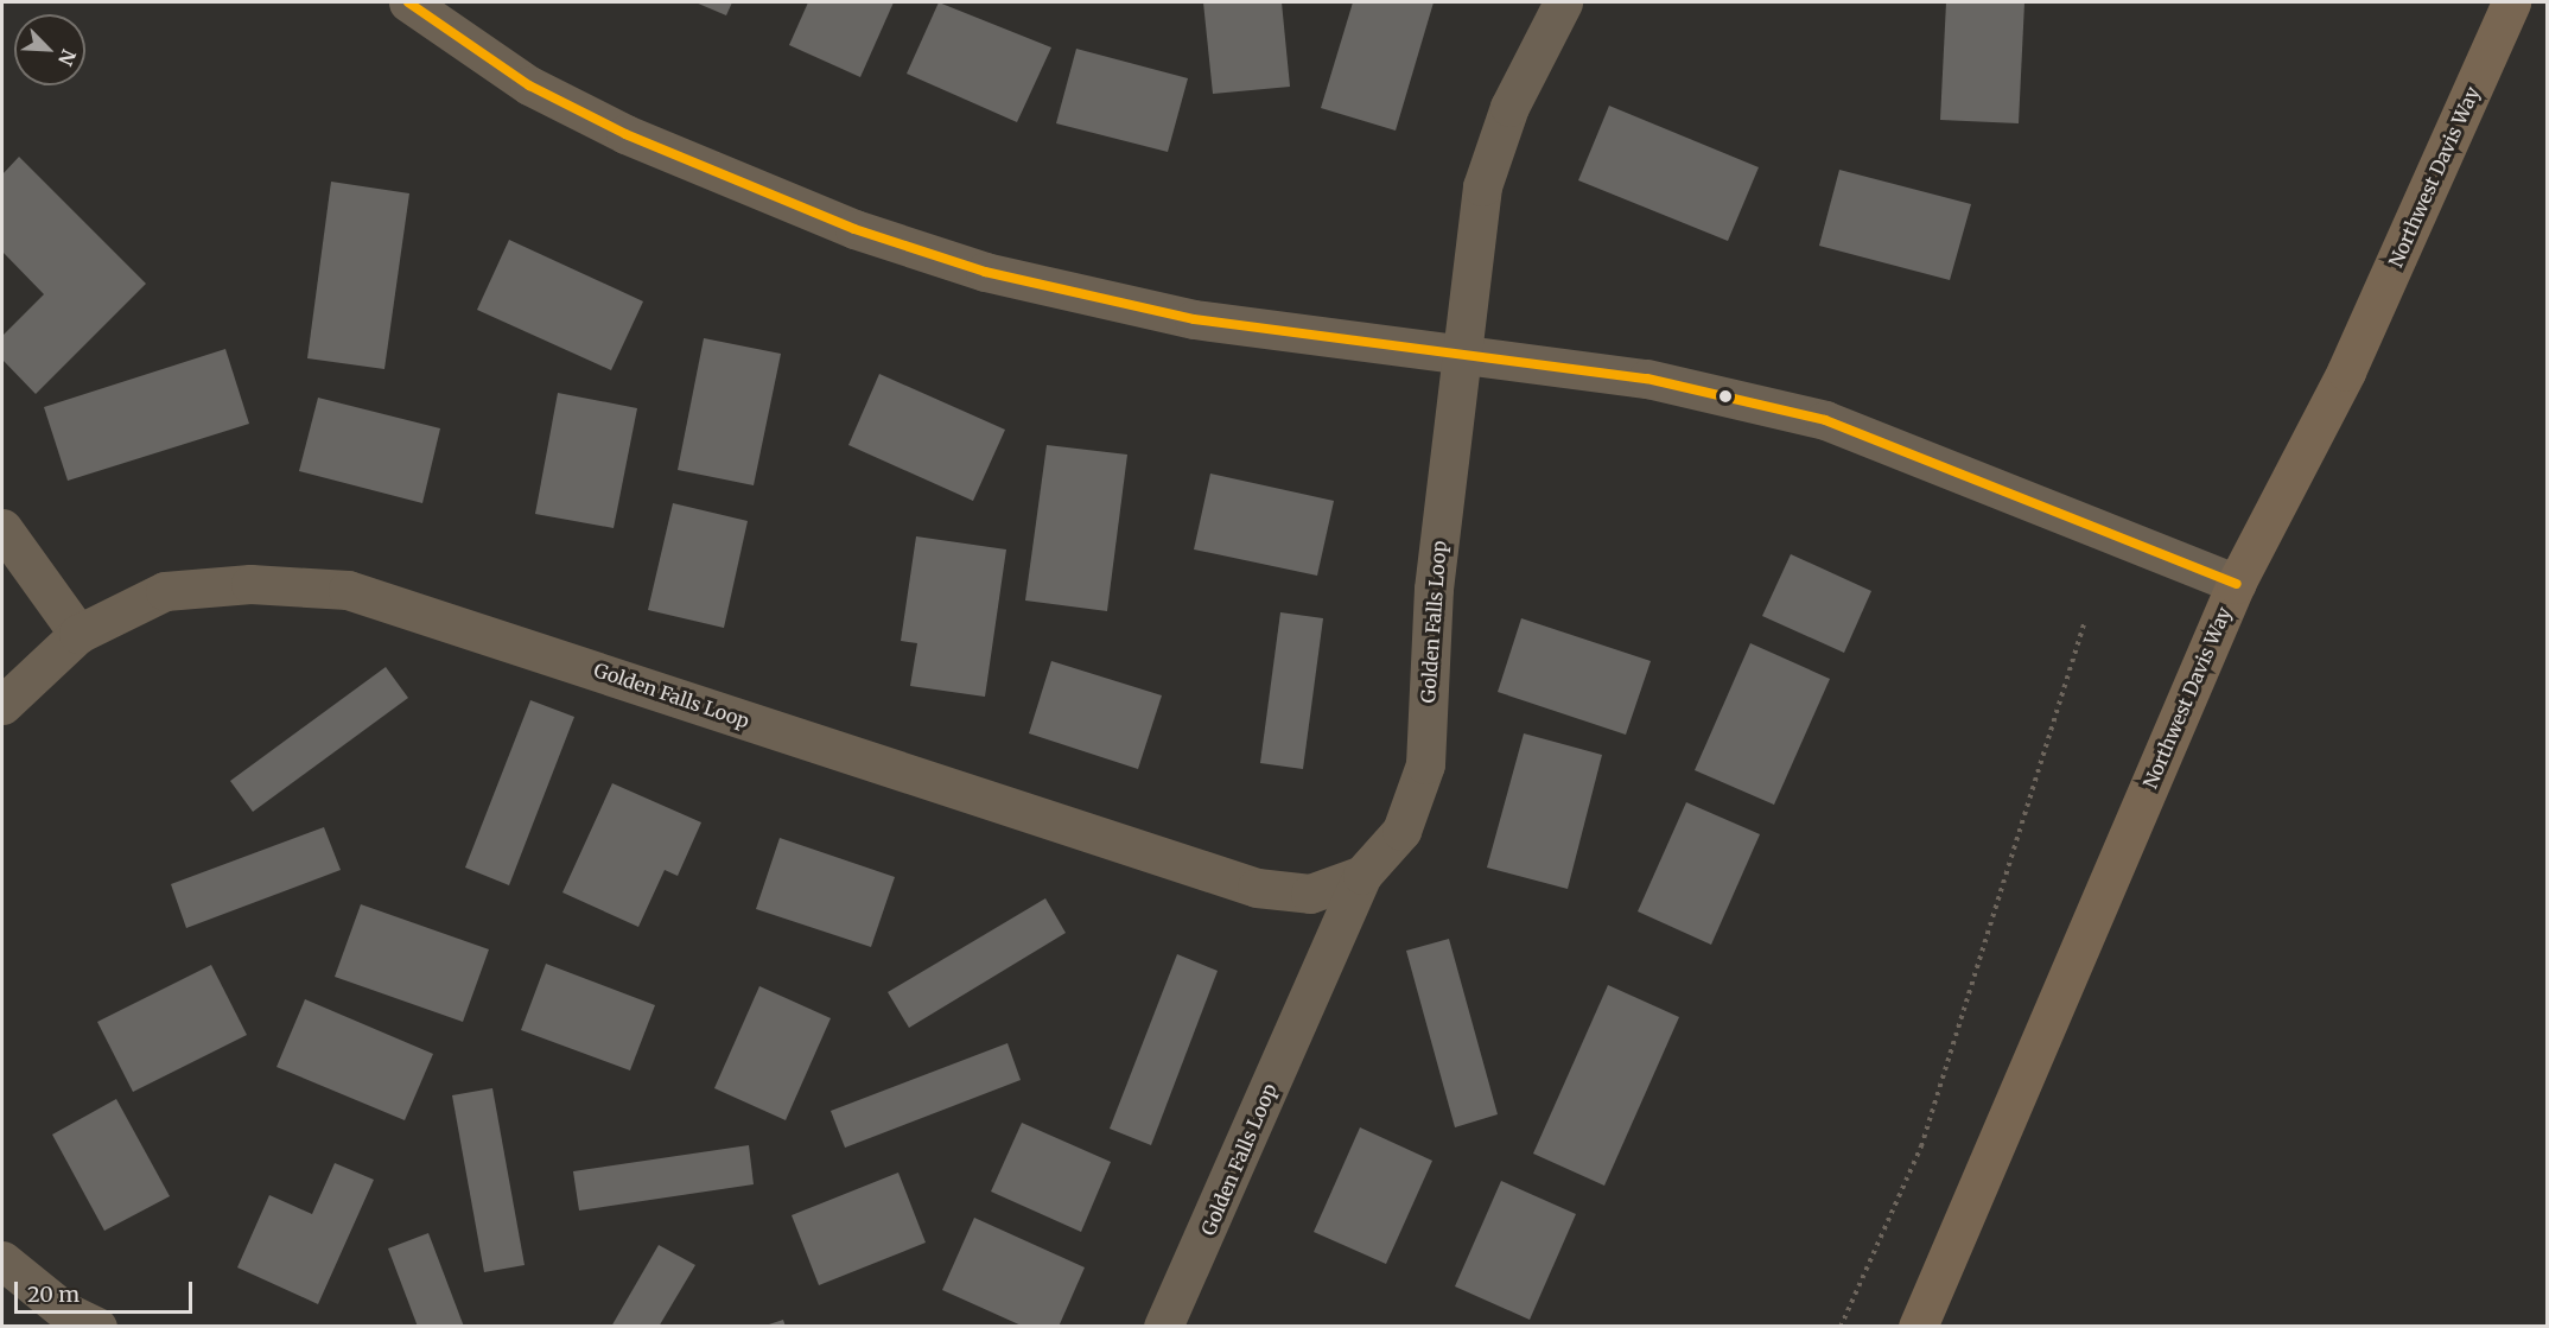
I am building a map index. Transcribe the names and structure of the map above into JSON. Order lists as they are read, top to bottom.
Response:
{
  "streets": {
    "main road": ["Northwest Davis Way"],
    "street": ["Golden Falls Loop"]
  },
  "scale_bar": "20 m",
  "north": "bottom right"
}
